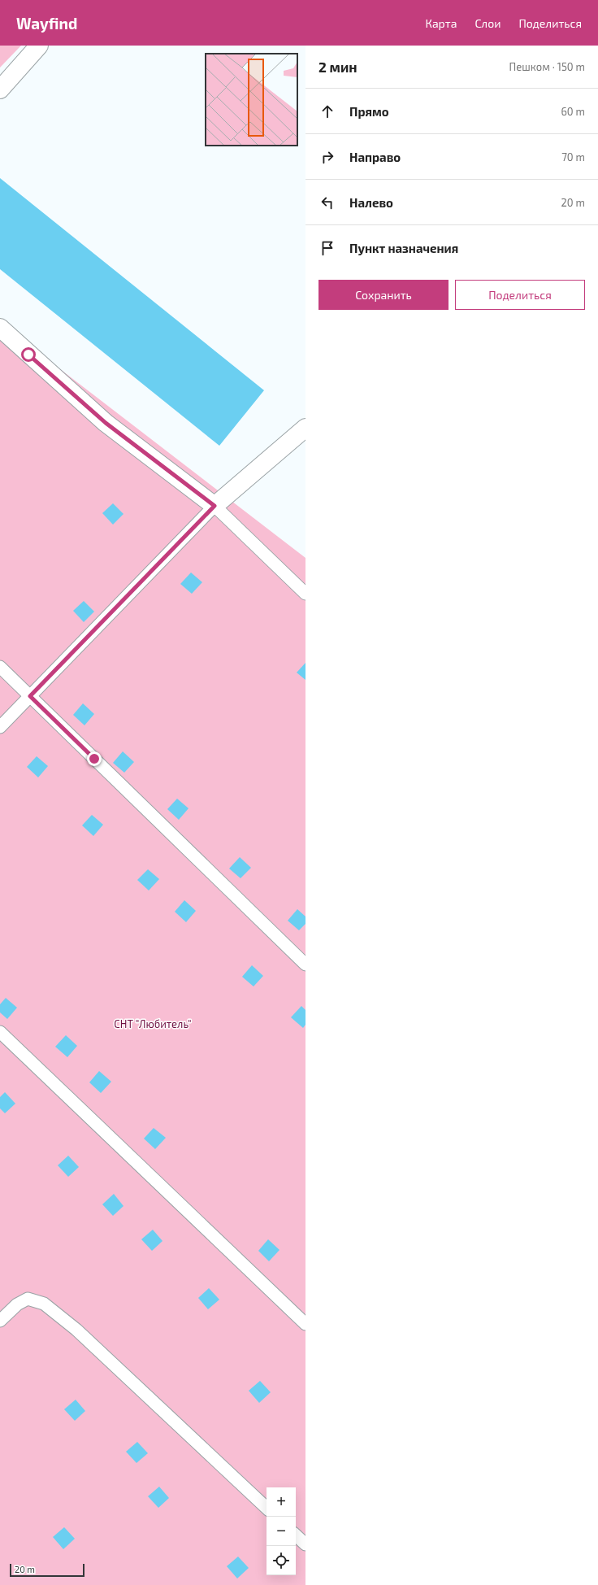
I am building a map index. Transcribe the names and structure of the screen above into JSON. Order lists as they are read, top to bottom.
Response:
{
  "parks": ["СНТ \"Любитель\""],
  "scale_bar": "20 m",
  "page": {
    "header": "Wayfind",
    "nav": ["Карта", "Слои", "Поделиться"],
    "heading": ["2 мин", "Пешком · 150 m"],
    "list": [
      ["Прямо", "60 m"],
      ["Направо", "70 m"],
      ["Налево", "20 m"],
      "Пункт назначения"
    ],
    "buttons": ["Сохранить", "Поделиться"],
    "map_buttons": ["+", "−"],
    "scale": "20 m"
  }
}
